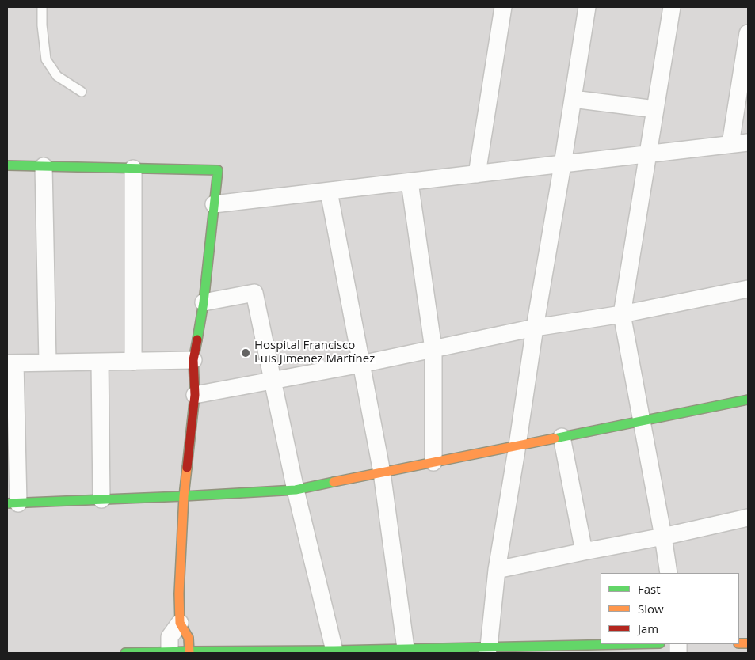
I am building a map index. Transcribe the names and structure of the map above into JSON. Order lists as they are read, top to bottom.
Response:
{
  "places": ["Hospital Francisco Luis Jimenez Martínez"],
  "legend": ["Fast", "Slow", "Jam"]
}
